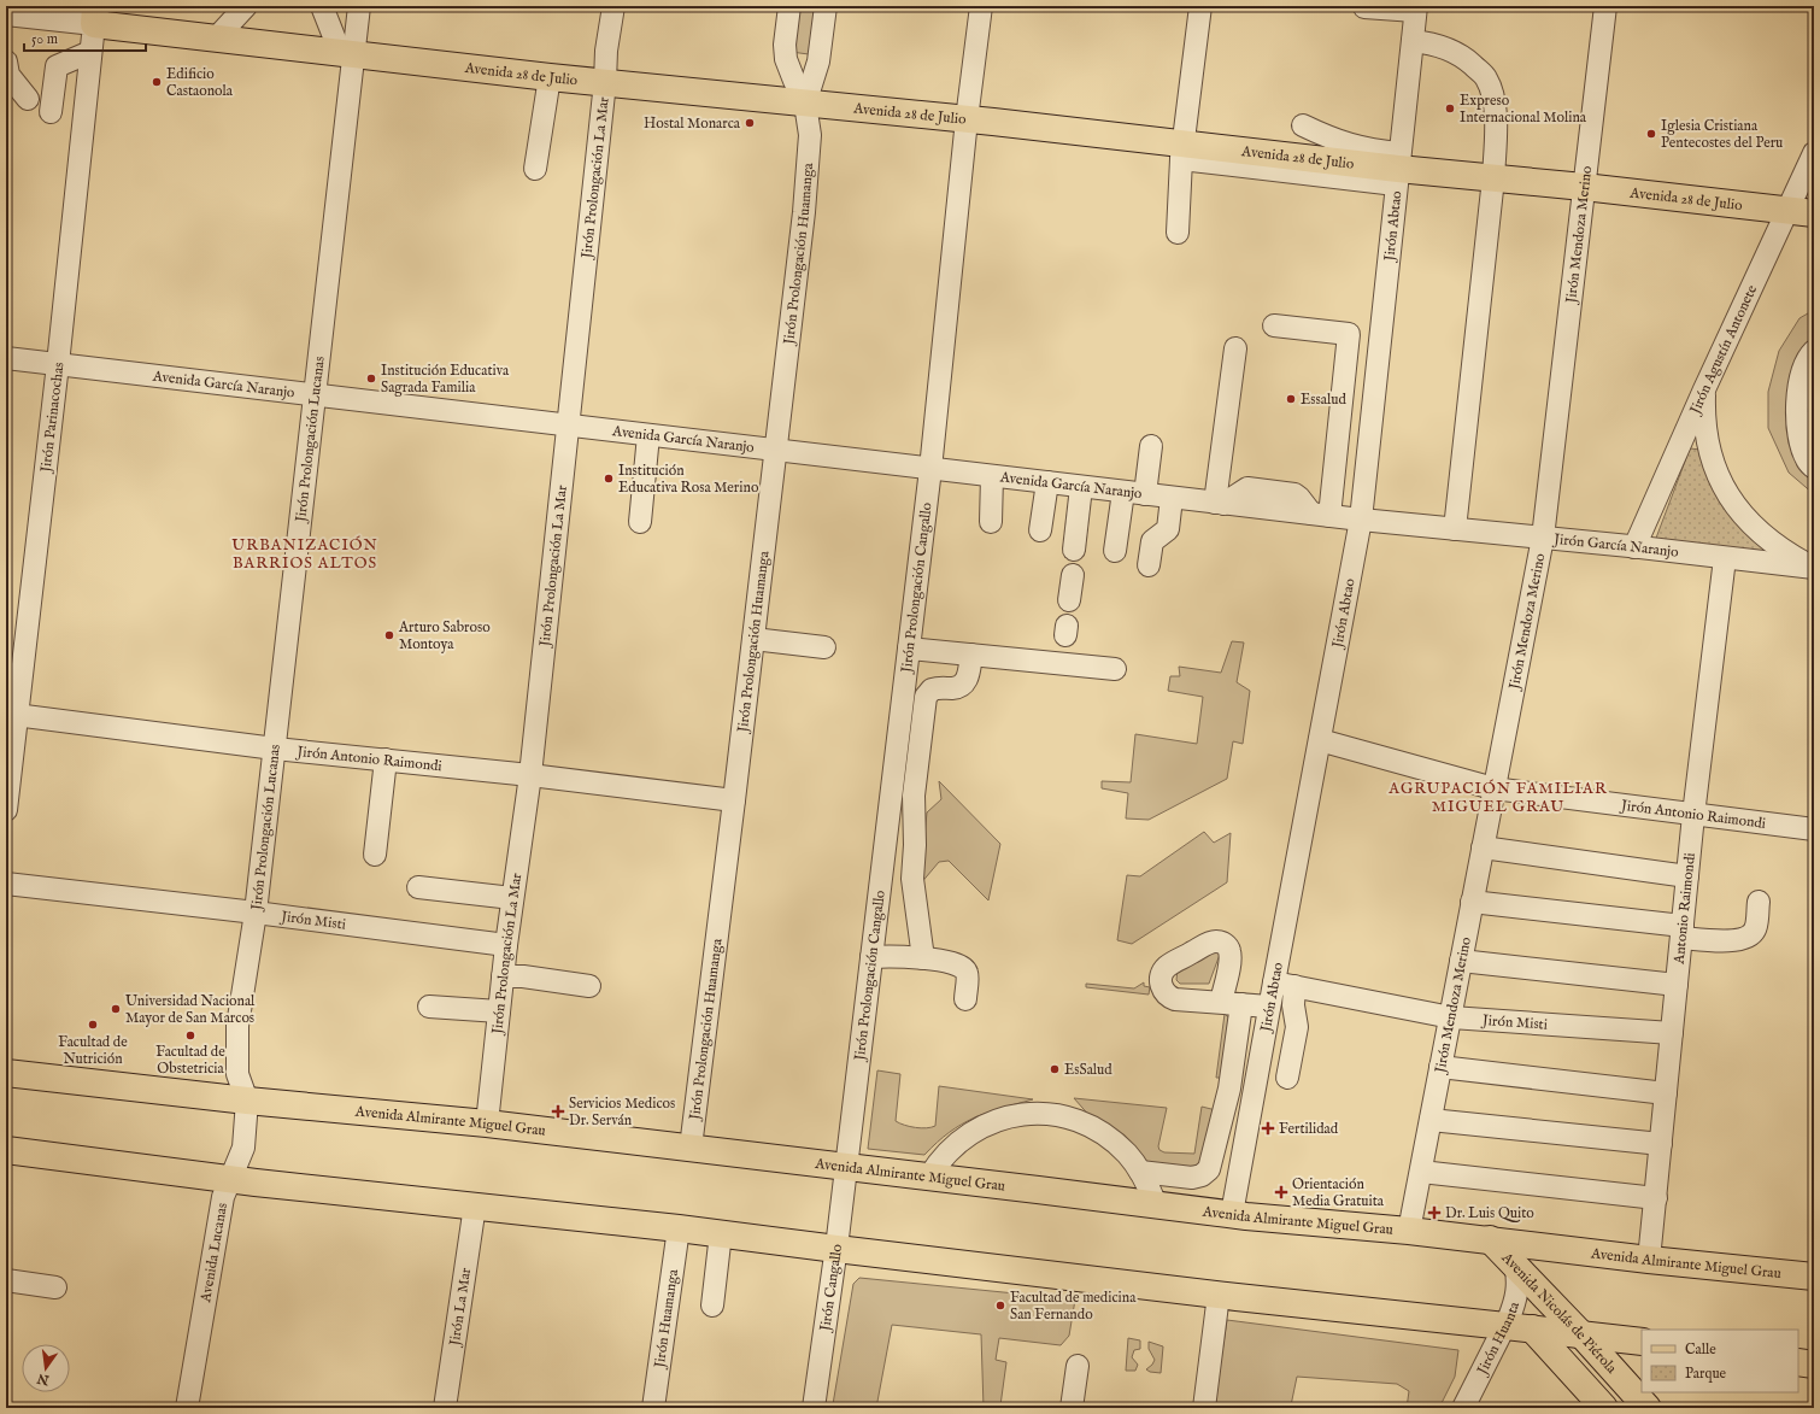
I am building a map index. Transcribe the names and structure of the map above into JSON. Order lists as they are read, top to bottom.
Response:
{
  "streets": {
    "main road": ["Avenida 28 de Julio", "Avenida Almirante Miguel Grau", "Avenida Nicolás de Piérola"],
    "street": [
      "Jirón Prolongación La Mar",
      "Jirón Abtao",
      "Jirón Mendoza Merino",
      "Jirón Prolongación Huamanga",
      "Jirón Agustín Antonete",
      "Avenida García Naranjo",
      "Jirón Parinacochas",
      "Jirón Prolongación Lucanas",
      "Jirón García Naranjo",
      "Jirón Prolongación Cangallo",
      "Jirón Antonio Raimondi",
      "Antonio Raimondi",
      "Jirón Misti",
      "Avenida Lucanas",
      "Jirón Cangallo",
      "Jirón La Mar",
      "Jirón Huamanga",
      "Jirón Huanta"
    ]
  },
  "crossings": [
    ["Avenida 28 de Julio", "Jirón Prolongación La Mar"],
    ["Avenida 28 de Julio", "Jirón Abtao"],
    ["Avenida 28 de Julio", "Jirón Mendoza Merino"],
    ["Avenida 28 de Julio", "Jirón Prolongación Huamanga"],
    ["Avenida 28 de Julio", "Jirón Agustín Antonete"],
    ["Avenida 28 de Julio", "Jirón Parinacochas"],
    ["Avenida 28 de Julio", "Jirón Prolongación Lucanas"],
    ["Avenida 28 de Julio", "Jirón Prolongación Cangallo"],
    ["Jirón Prolongación La Mar", "Avenida García Naranjo"],
    ["Jirón Prolongación La Mar", "Jirón Antonio Raimondi"],
    ["Jirón Prolongación La Mar", "Jirón Misti"],
    ["Jirón Prolongación La Mar", "Avenida Almirante Miguel Grau"],
    ["Jirón Abtao", "Avenida García Naranjo"],
    ["Jirón Abtao", "Jirón García Naranjo"],
    ["Jirón Abtao", "Jirón Antonio Raimondi"],
    ["Jirón Abtao", "Jirón Misti"],
    ["Jirón Abtao", "Avenida Almirante Miguel Grau"],
    ["Jirón Mendoza Merino", "Jirón García Naranjo"],
    ["Jirón Mendoza Merino", "Jirón Antonio Raimondi"],
    ["Jirón Mendoza Merino", "Jirón Misti"],
    ["Jirón Mendoza Merino", "Avenida Almirante Miguel Grau"],
    ["Jirón Prolongación Huamanga", "Avenida García Naranjo"],
    ["Jirón Prolongación Huamanga", "Jirón Antonio Raimondi"],
    ["Jirón Prolongación Huamanga", "Avenida Almirante Miguel Grau"],
    ["Jirón Agustín Antonete", "Jirón García Naranjo"],
    ["Avenida García Naranjo", "Jirón Parinacochas"],
    ["Avenida García Naranjo", "Jirón Prolongación Lucanas"],
    ["Avenida García Naranjo", "Jirón García Naranjo"],
    ["Avenida García Naranjo", "Jirón Prolongación Cangallo"],
    ["Jirón Parinacochas", "Jirón Antonio Raimondi"],
    ["Jirón Prolongación Lucanas", "Jirón Antonio Raimondi"],
    ["Jirón Prolongación Lucanas", "Jirón Misti"],
    ["Jirón Prolongación Lucanas", "Avenida Almirante Miguel Grau"],
    ["Jirón Prolongación Lucanas", "Avenida Lucanas"],
    ["Jirón García Naranjo", "Antonio Raimondi"],
    ["Jirón Prolongación Cangallo", "Avenida Almirante Miguel Grau"],
    ["Jirón Prolongación Cangallo", "Jirón Cangallo"],
    ["Jirón Antonio Raimondi", "Antonio Raimondi"],
    ["Antonio Raimondi", "Jirón Misti"],
    ["Antonio Raimondi", "Avenida Almirante Miguel Grau"],
    ["Avenida Almirante Miguel Grau", "Avenida Lucanas"],
    ["Avenida Almirante Miguel Grau", "Jirón Cangallo"],
    ["Avenida Almirante Miguel Grau", "Avenida Nicolás de Piérola"],
    ["Avenida Almirante Miguel Grau", "Jirón Huanta"],
    ["Avenida Nicolás de Piérola", "Jirón Huanta"]
  ],
  "districts": ["URBANIZACIÓN BARRIOS ALTOS", "AGRUPACIÓN FAMILIAR MIGUEL GRAU"],
  "places": {
    "other": [
      "Edificio Castaonola",
      "Expreso Internacional Molina",
      "Hostal Monarca",
      "Iglesia Cristiana Pentecostes del Peru",
      "Institución Educativa Sagrada Familia",
      "Essalud",
      "Institución Educativa Rosa Merino",
      "Arturo Sabroso Montoya",
      "Universidad Nacional Mayor de San Marcos",
      "Facultad de Nutrición",
      "Facultad de Obstetricia",
      "EsSalud",
      "Facultad de medicina San Fernando"
    ],
    "health": [
      "Servicios Medicos Dr. Serván",
      "Fertilidad",
      "Orientación Media Gratuita",
      "Dr. Luis Quito"
    ]
  },
  "legend": ["Calle", "Parque"],
  "scale_bar": "50 m",
  "north": "bottom"
}
